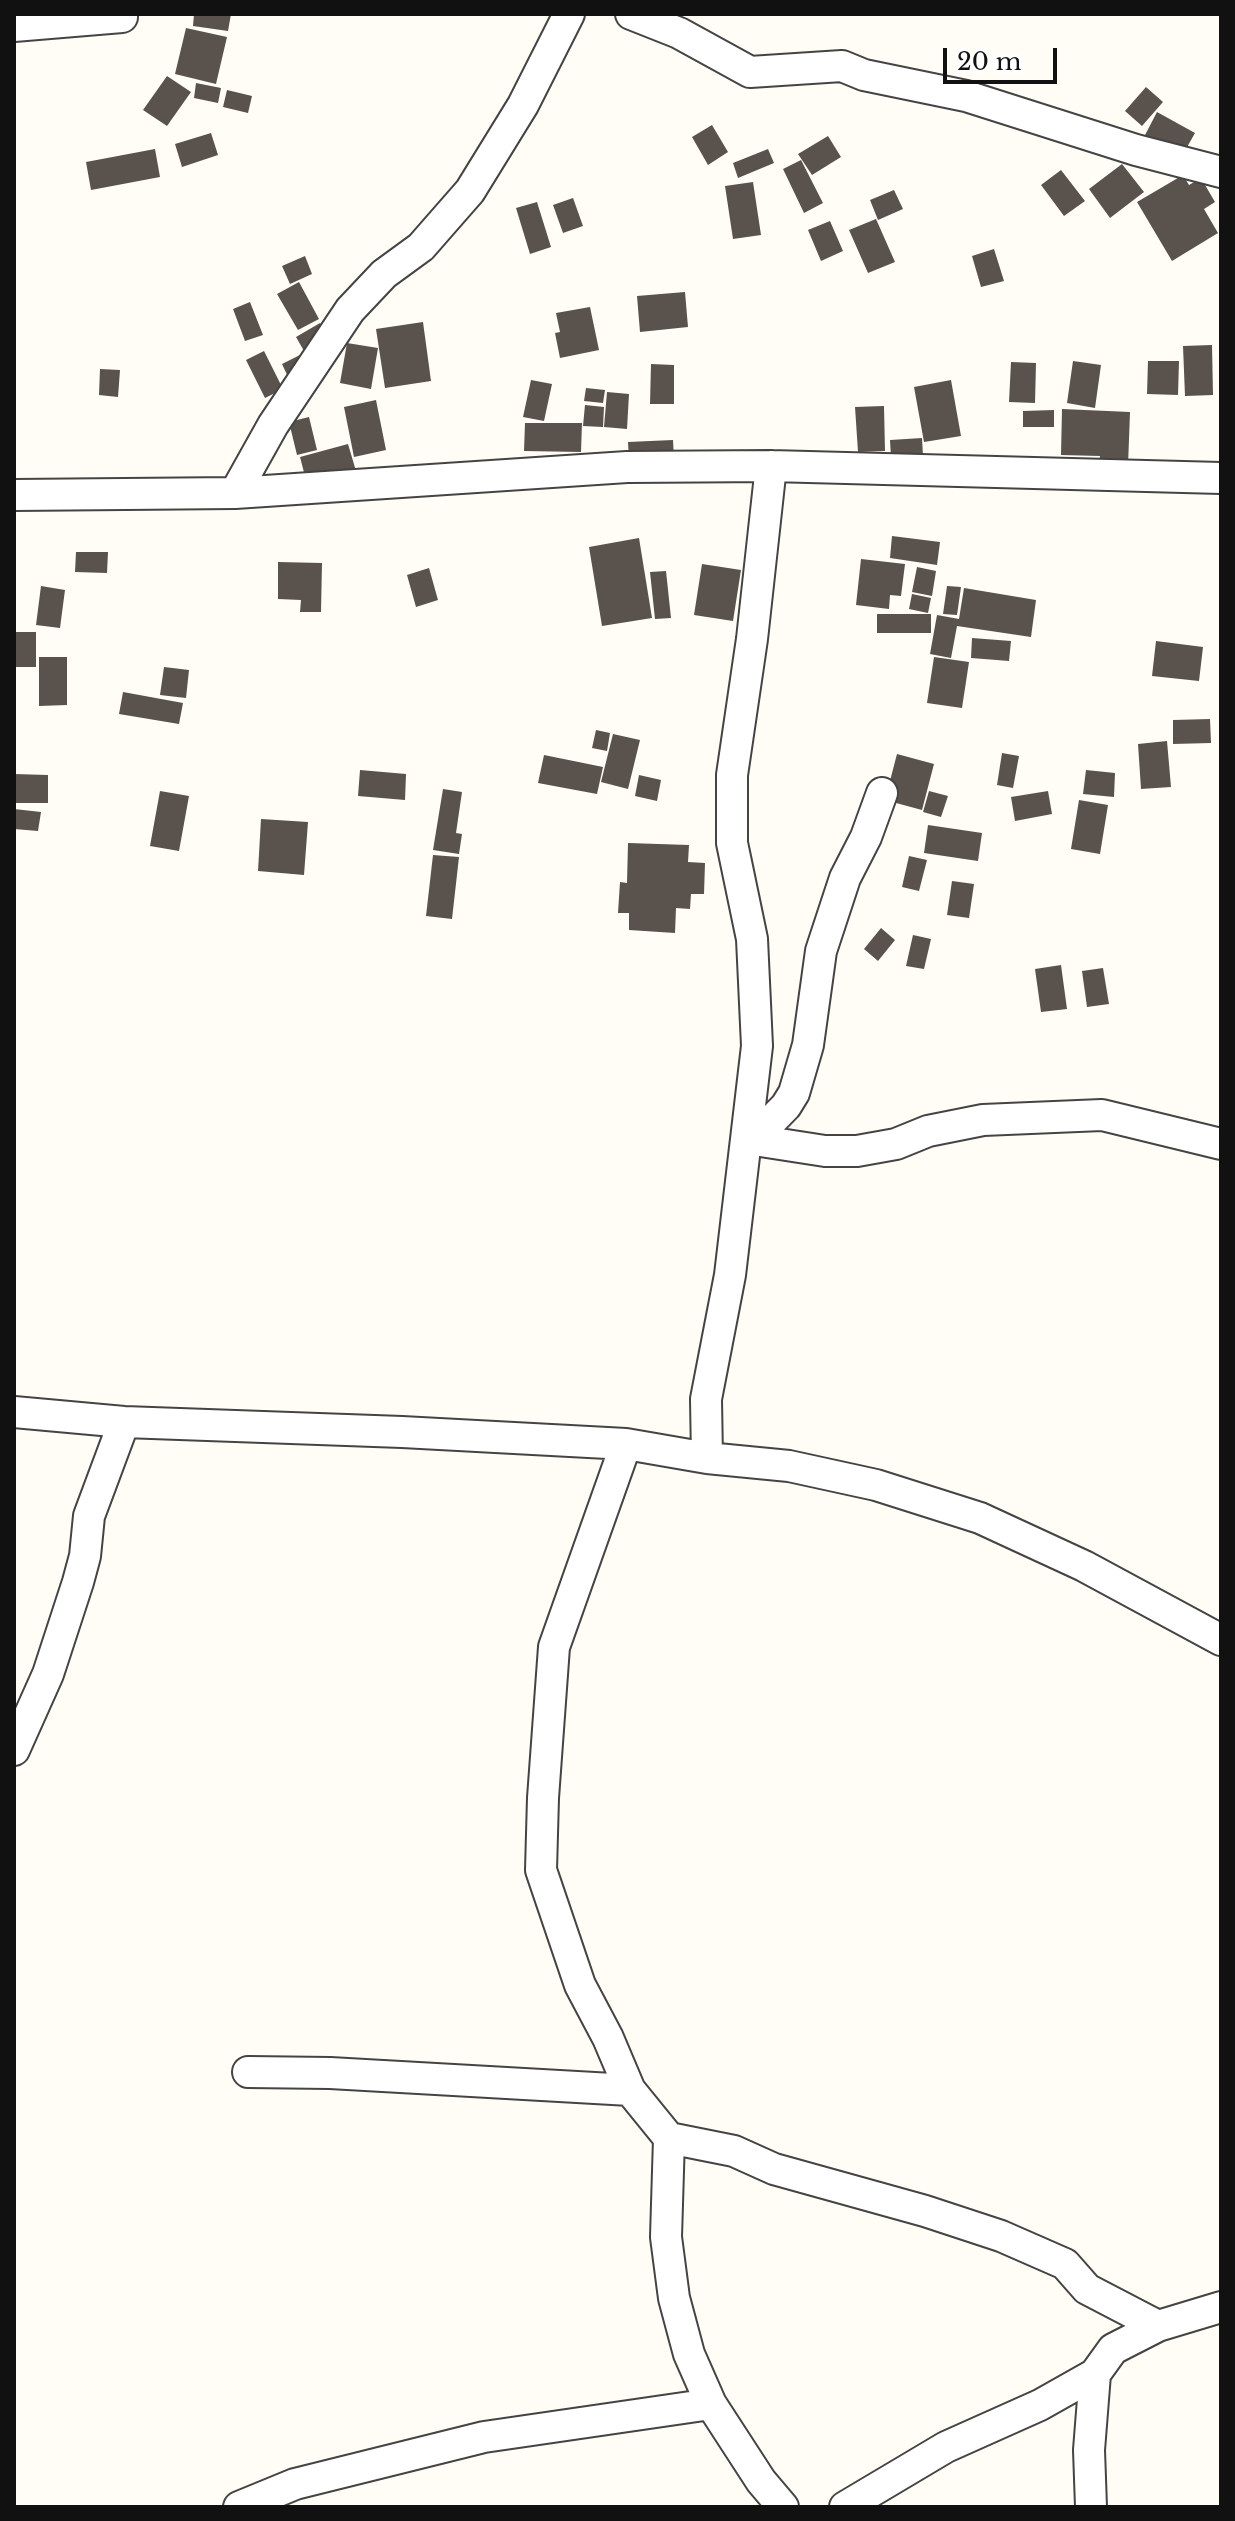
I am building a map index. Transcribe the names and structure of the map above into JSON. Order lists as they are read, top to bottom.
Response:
{
  "scale_bar": "20 m"
}
